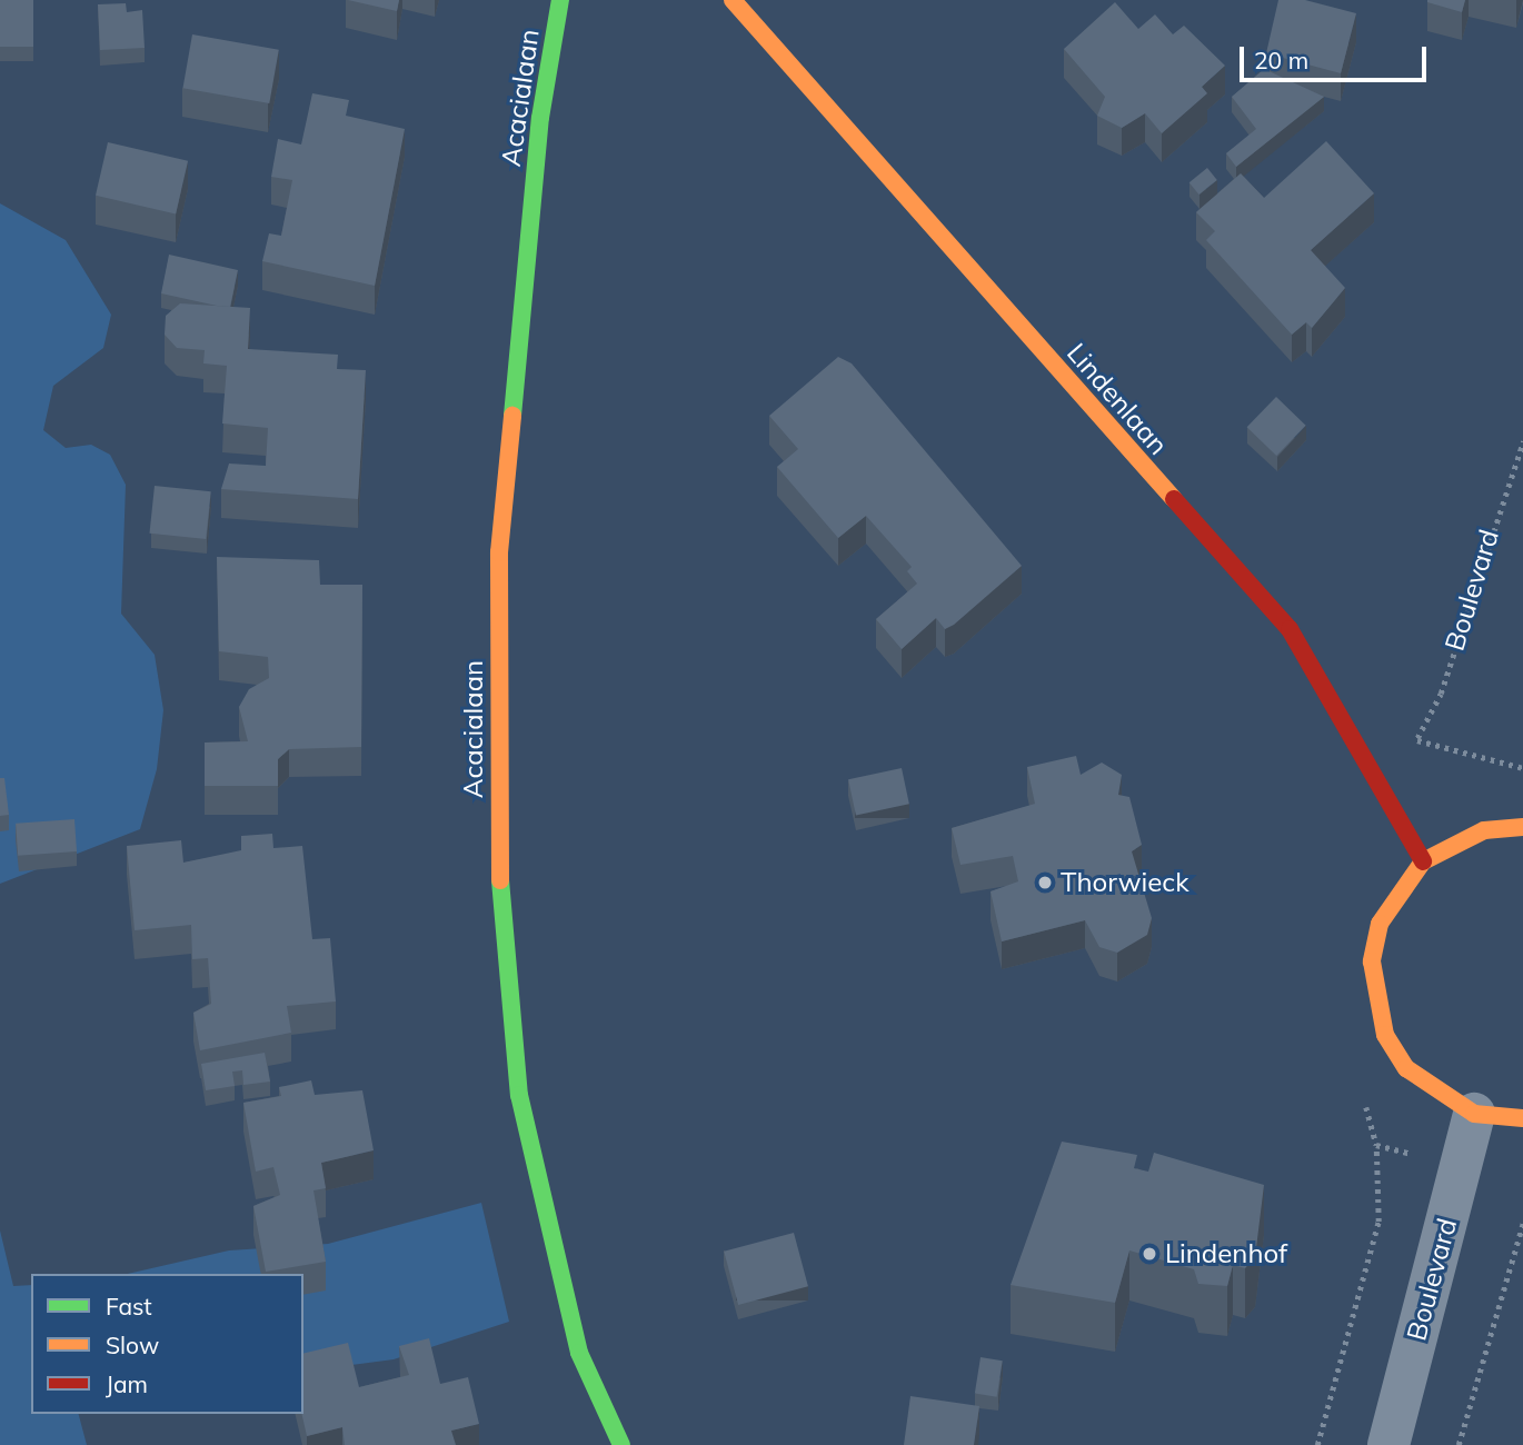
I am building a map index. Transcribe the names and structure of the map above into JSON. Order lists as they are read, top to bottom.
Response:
{
  "streets": {
    "street": ["Acacialaan", "Lindenlaan", "Boulevard"]
  },
  "places": ["Thorwieck", "Lindenhof"],
  "legend": ["Fast", "Slow", "Jam"],
  "scale_bar": "20 m"
}
